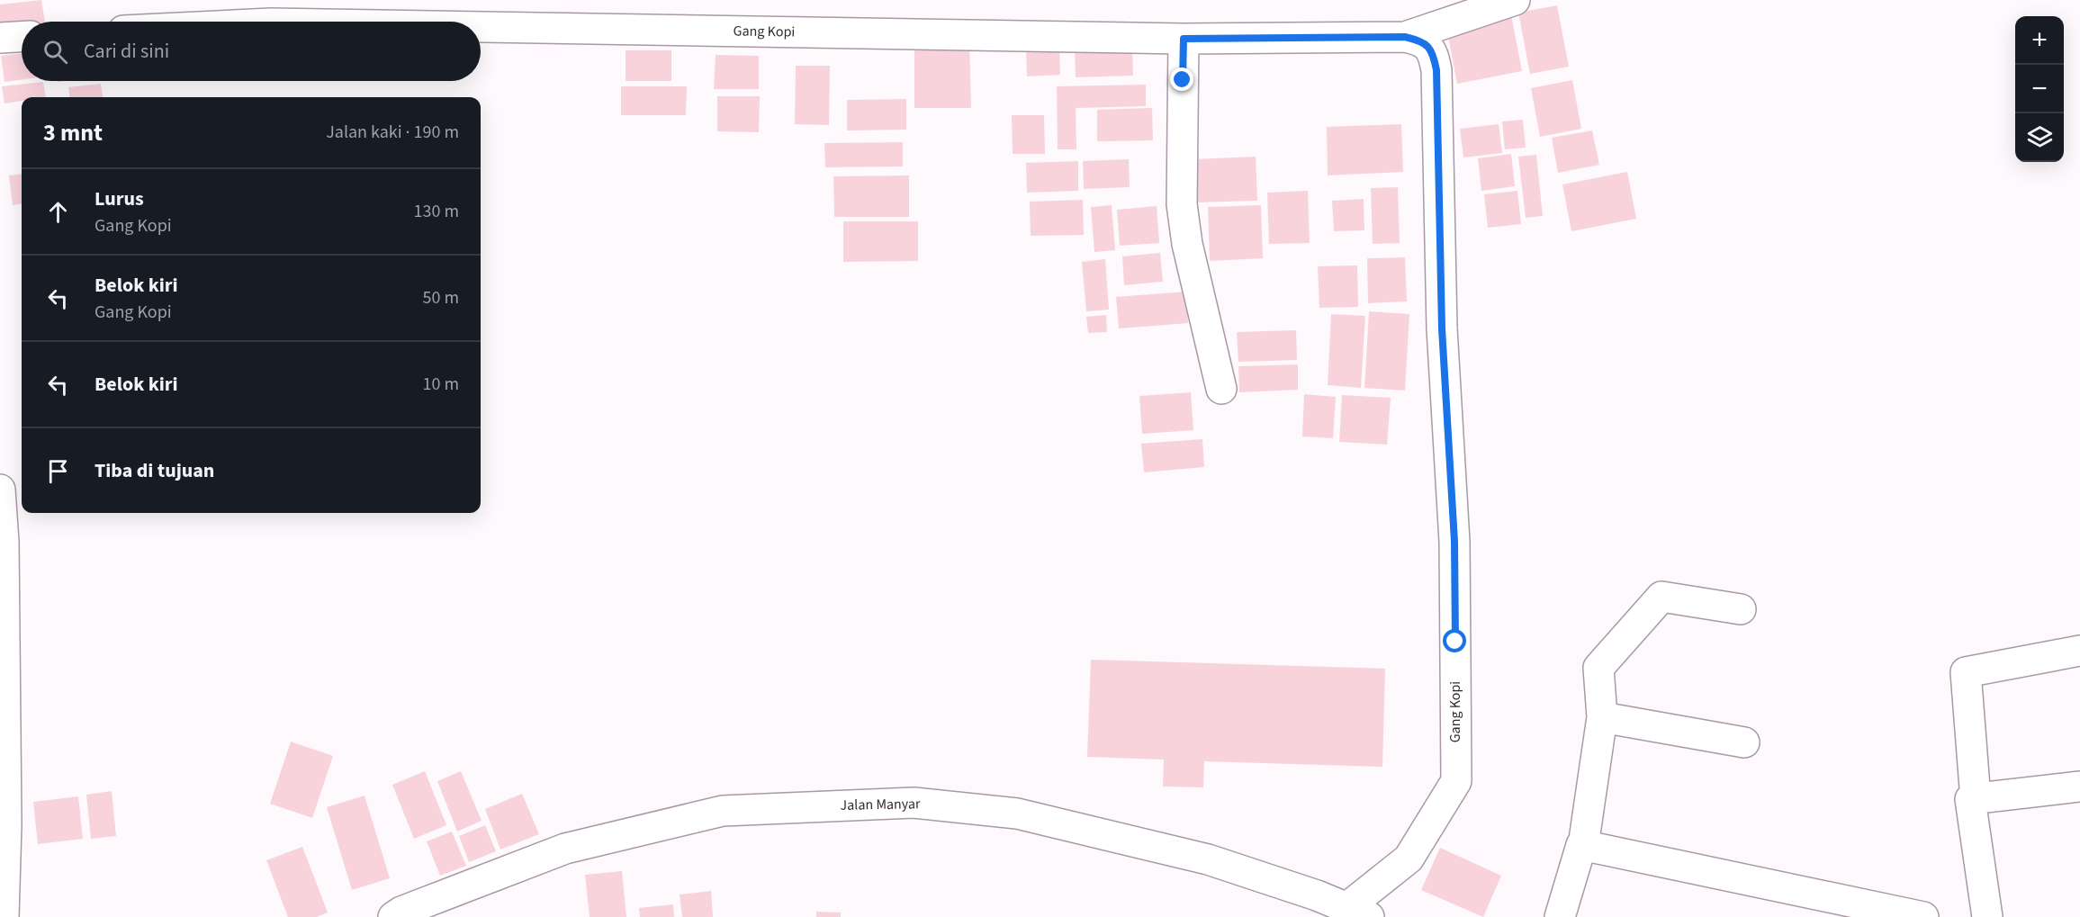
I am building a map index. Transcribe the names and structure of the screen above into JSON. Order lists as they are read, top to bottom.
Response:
{
  "streets": {
    "street": ["Gang Kopi", "Jalan Manyar"]
  },
  "crossings": [
    ["Gang Kopi", "Jalan Manyar"]
  ],
  "page": {
    "map_buttons": ["+", "−"],
    "search": "Cari di sini",
    "heading": ["3 mnt", "Jalan kaki · 190 m"],
    "list": [
      ["Lurus", "Gang Kopi", "130 m"],
      ["Belok kiri", "Gang Kopi", "50 m"],
      ["Belok kiri", "10 m"],
      "Tiba di tujuan"
    ]
  }
}
